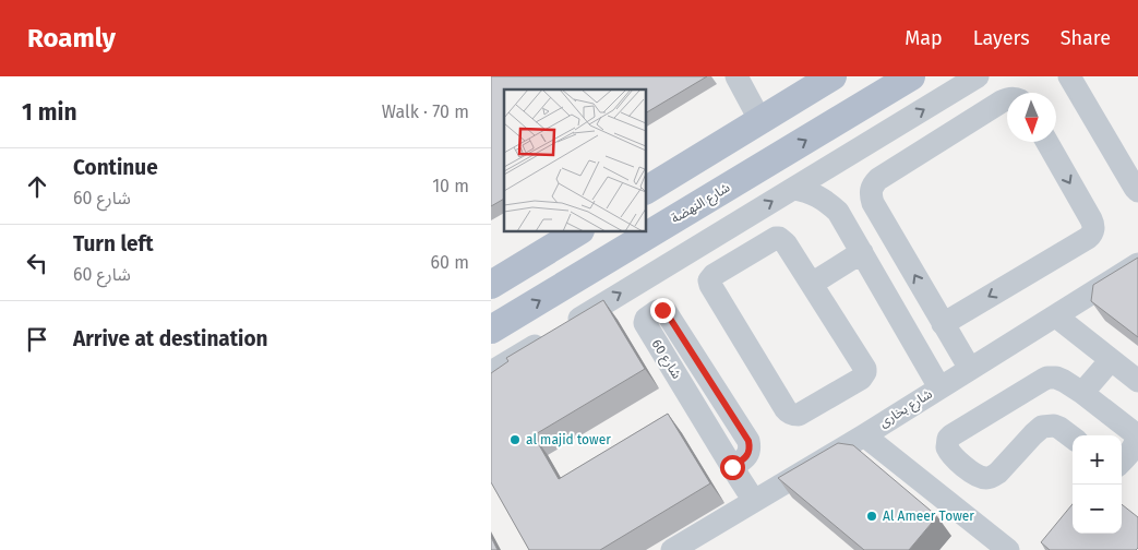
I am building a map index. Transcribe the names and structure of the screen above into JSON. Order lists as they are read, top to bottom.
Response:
{
  "streets": {
    "main road": ["شارع النهضة"],
    "street": ["شارع 60", "شارع بخارى"]
  },
  "crossings": [
    ["شارع 60", "شارع بخارى"]
  ],
  "places": ["al majid tower", "Al Ameer Tower"],
  "north": "bottom",
  "page": {
    "header": "Roamly",
    "nav": ["Map", "Layers", "Share"],
    "heading": ["1 min", "Walk · 70 m"],
    "list": [
      ["Continue", "شارع 60", "10 m"],
      ["Turn left", "شارع 60", "60 m"],
      "Arrive at destination"
    ],
    "map_buttons": ["+", "−"]
  }
}
